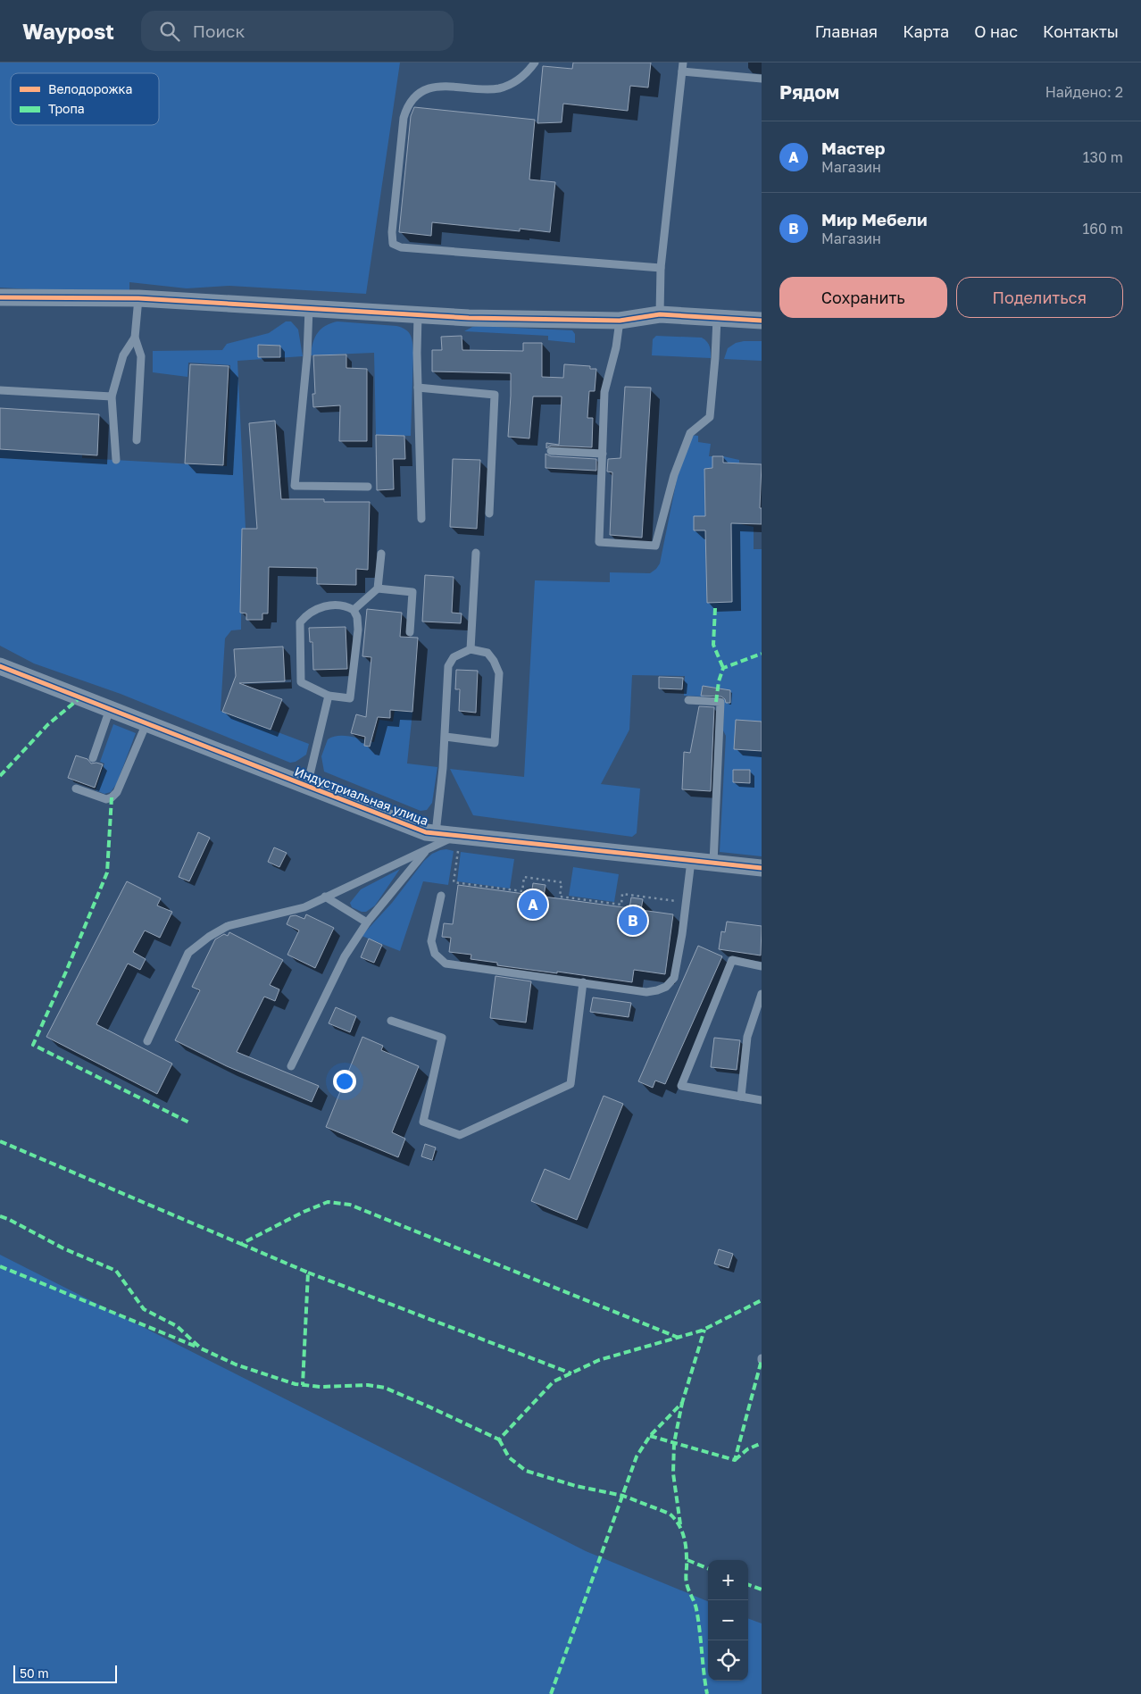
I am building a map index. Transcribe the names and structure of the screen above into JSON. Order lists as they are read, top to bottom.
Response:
{
  "streets": {
    "street": ["Индустриальная улица"]
  },
  "legend": ["Велодорожка", "Тропа"],
  "scale_bar": "50 m",
  "page": {
    "header": "Waypost",
    "search": "Поиск",
    "nav": [
      "Главная",
      "Карта",
      "О нас",
      "Контакты"
    ],
    "heading": ["Рядом", "Найдено: 2"],
    "list": [
      {
        "mark": "A",
        "name": "Мастер",
        "note": "Магазин",
        "value": "130 m"
      },
      {
        "mark": "B",
        "name": "Мир Мебели",
        "note": "Магазин",
        "value": "160 m"
      }
    ],
    "buttons": ["Сохранить", "Поделиться"],
    "pins": ["A", "B"],
    "map_buttons": ["+", "−"],
    "scale": "50 m"
  }
}
